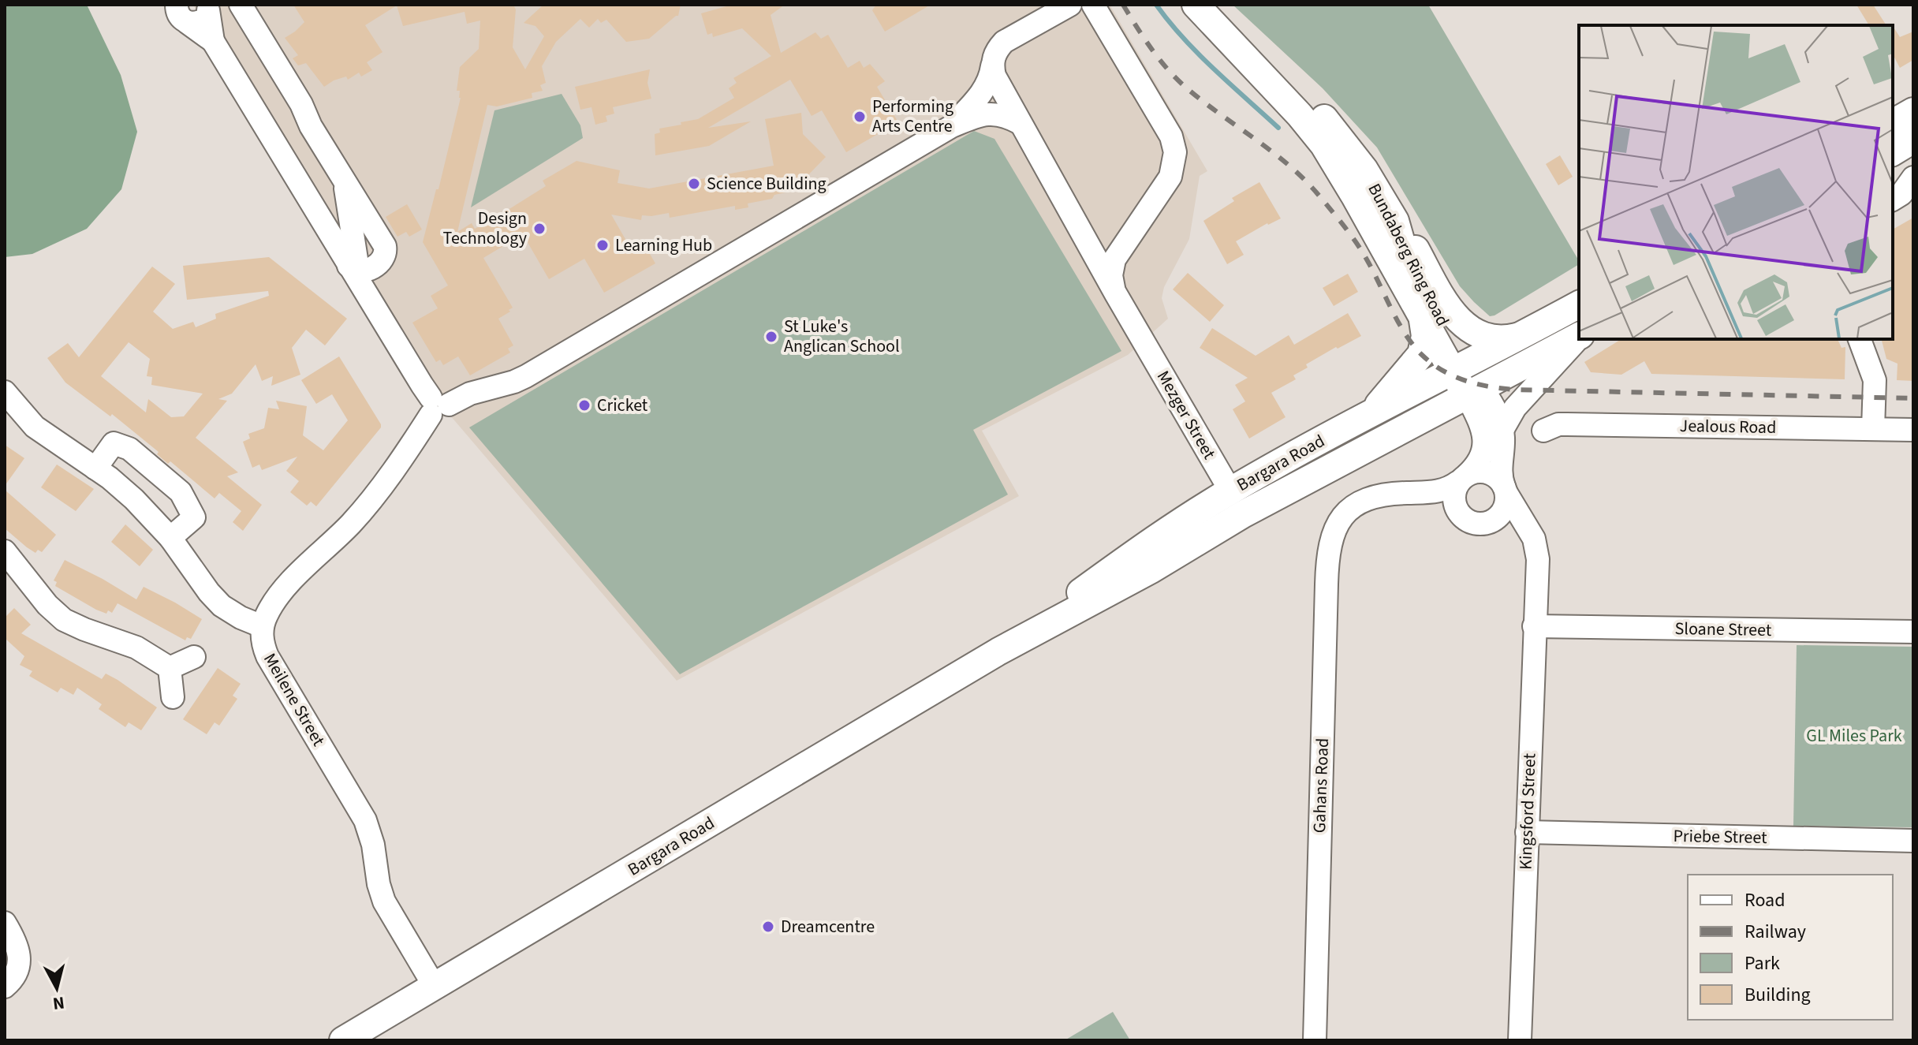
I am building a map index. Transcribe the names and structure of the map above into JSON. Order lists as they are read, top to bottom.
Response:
{
  "streets": {
    "main road": ["Bundaberg Ring Road", "Bargara Road"],
    "street": [
      "Mezger Street",
      "Jealous Road",
      "Sloane Street",
      "Meilene Street",
      "Gahans Road",
      "Kingsford Street",
      "Priebe Street"
    ]
  },
  "crossings": [
    ["Bundaberg Ring Road", "Bargara Road"],
    ["Mezger Street", "Bargara Road"],
    ["Bargara Road", "Meilene Street"],
    ["Sloane Street", "Kingsford Street"],
    ["Gahans Road", "Kingsford Street"],
    ["Kingsford Street", "Priebe Street"]
  ],
  "parks": ["GL Miles Park"],
  "places": [
    "Performing Arts Centre",
    "Science Building",
    "Design Technology",
    "Learning Hub",
    "St Luke's Anglican School",
    "Cricket",
    "Dreamcentre"
  ],
  "legend": [
    "Road",
    "Railway",
    "Park",
    "Building"
  ],
  "north": "bottom"
}
